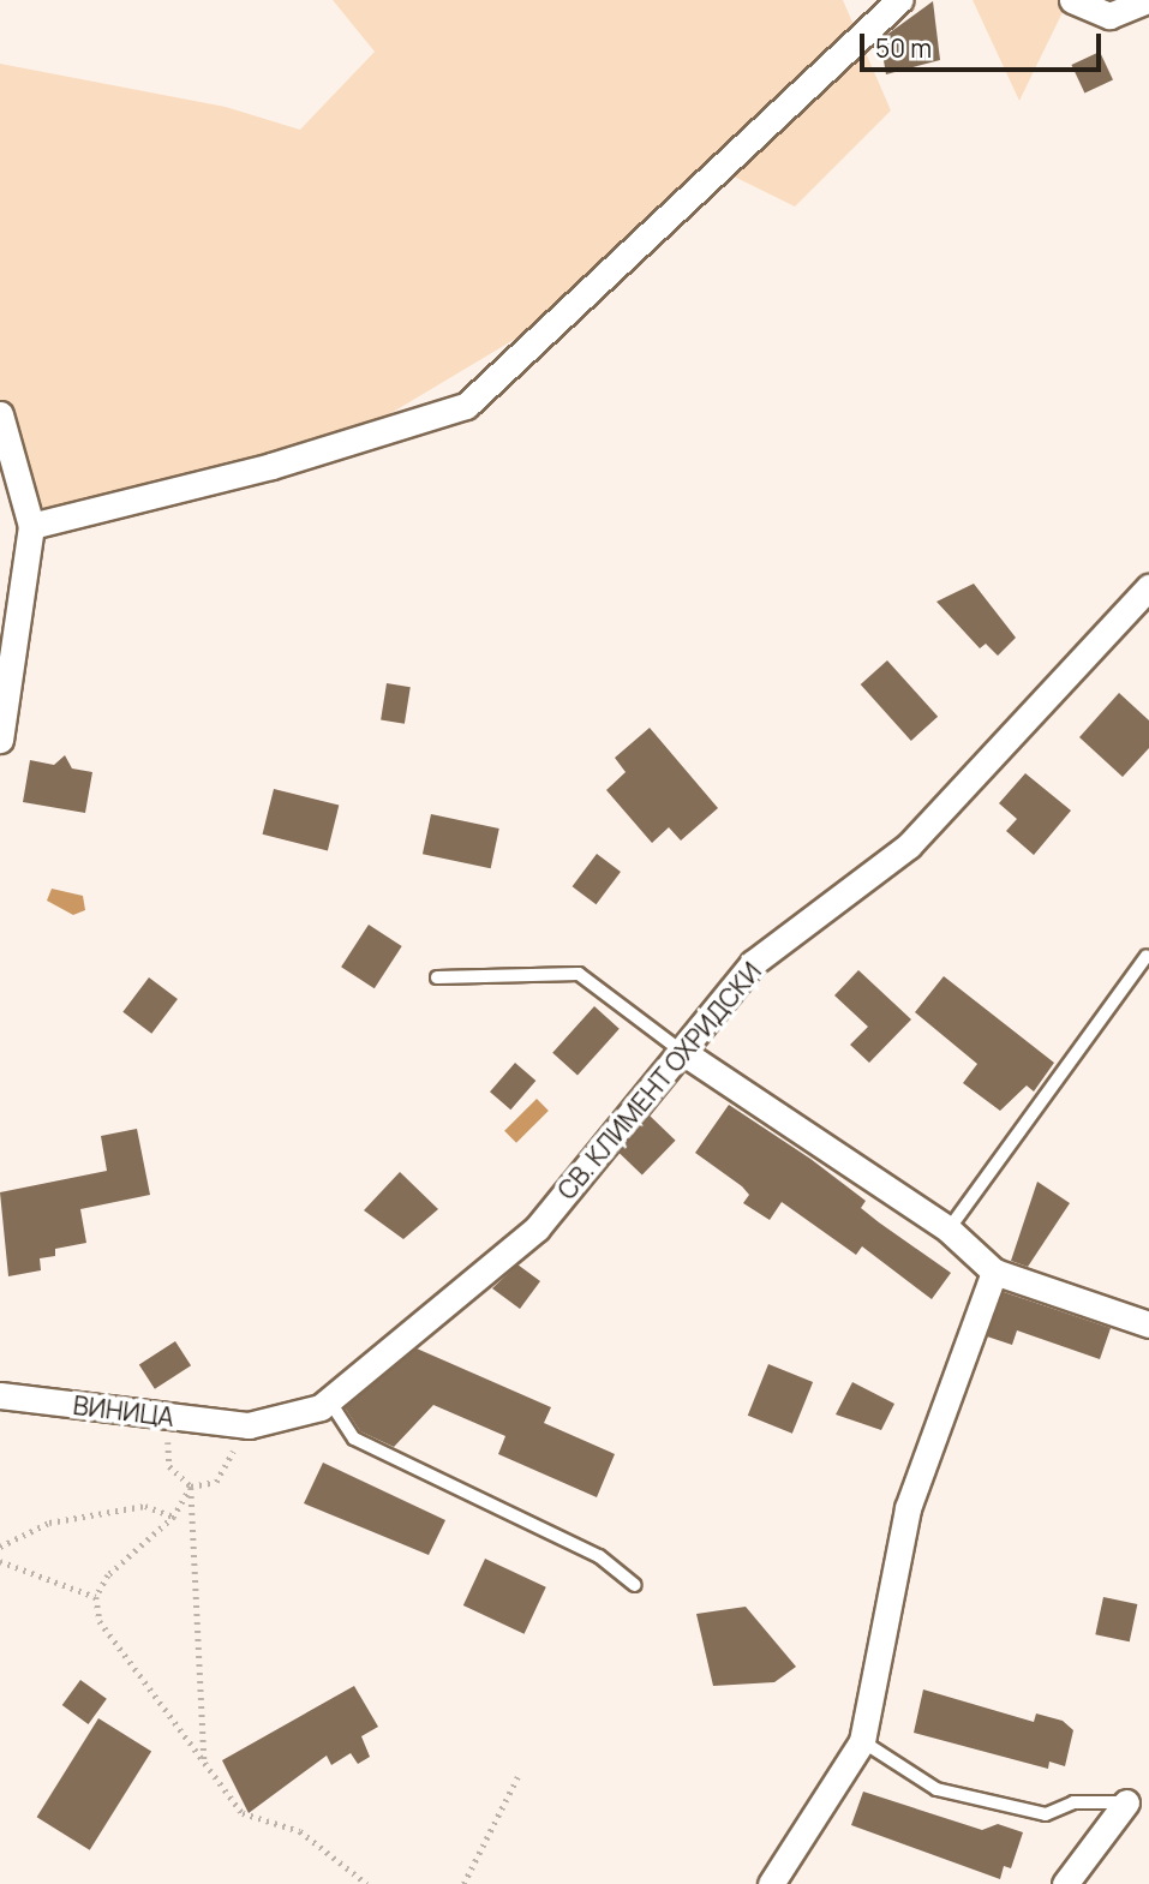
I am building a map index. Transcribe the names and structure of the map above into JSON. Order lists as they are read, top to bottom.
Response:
{
  "streets": {
    "street": ["СВ. КЛИМЕНТ ОХРИДСКИ", "ВИНИЦА"]
  },
  "crossings": [
    ["СВ. КЛИМЕНТ ОХРИДСКИ", "ВИНИЦА"]
  ],
  "scale_bar": "50 m"
}
